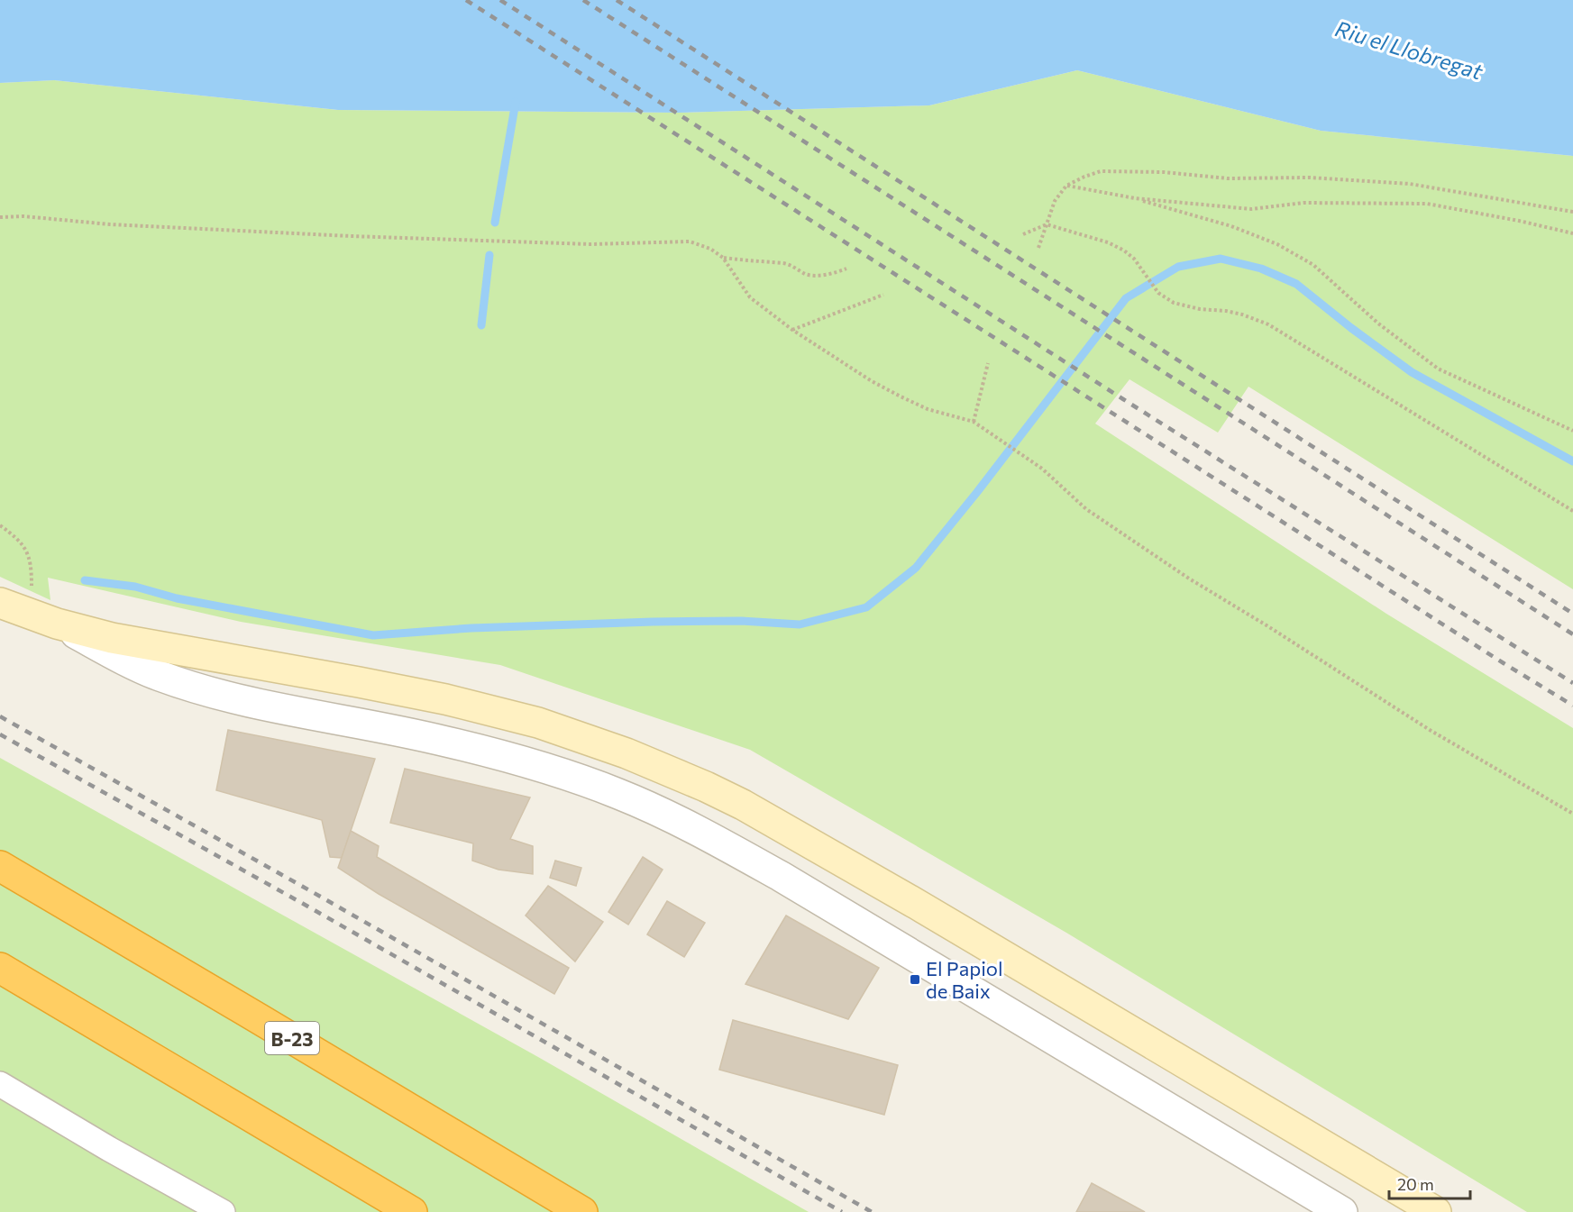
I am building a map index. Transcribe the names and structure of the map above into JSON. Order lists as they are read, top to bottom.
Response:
{
  "streets": {
    "highway": ["B-23"]
  },
  "water": ["Riu el Llobregat"],
  "places": {
    "transit": ["El Papiol de Baix"]
  },
  "scale_bar": "20 m"
}
